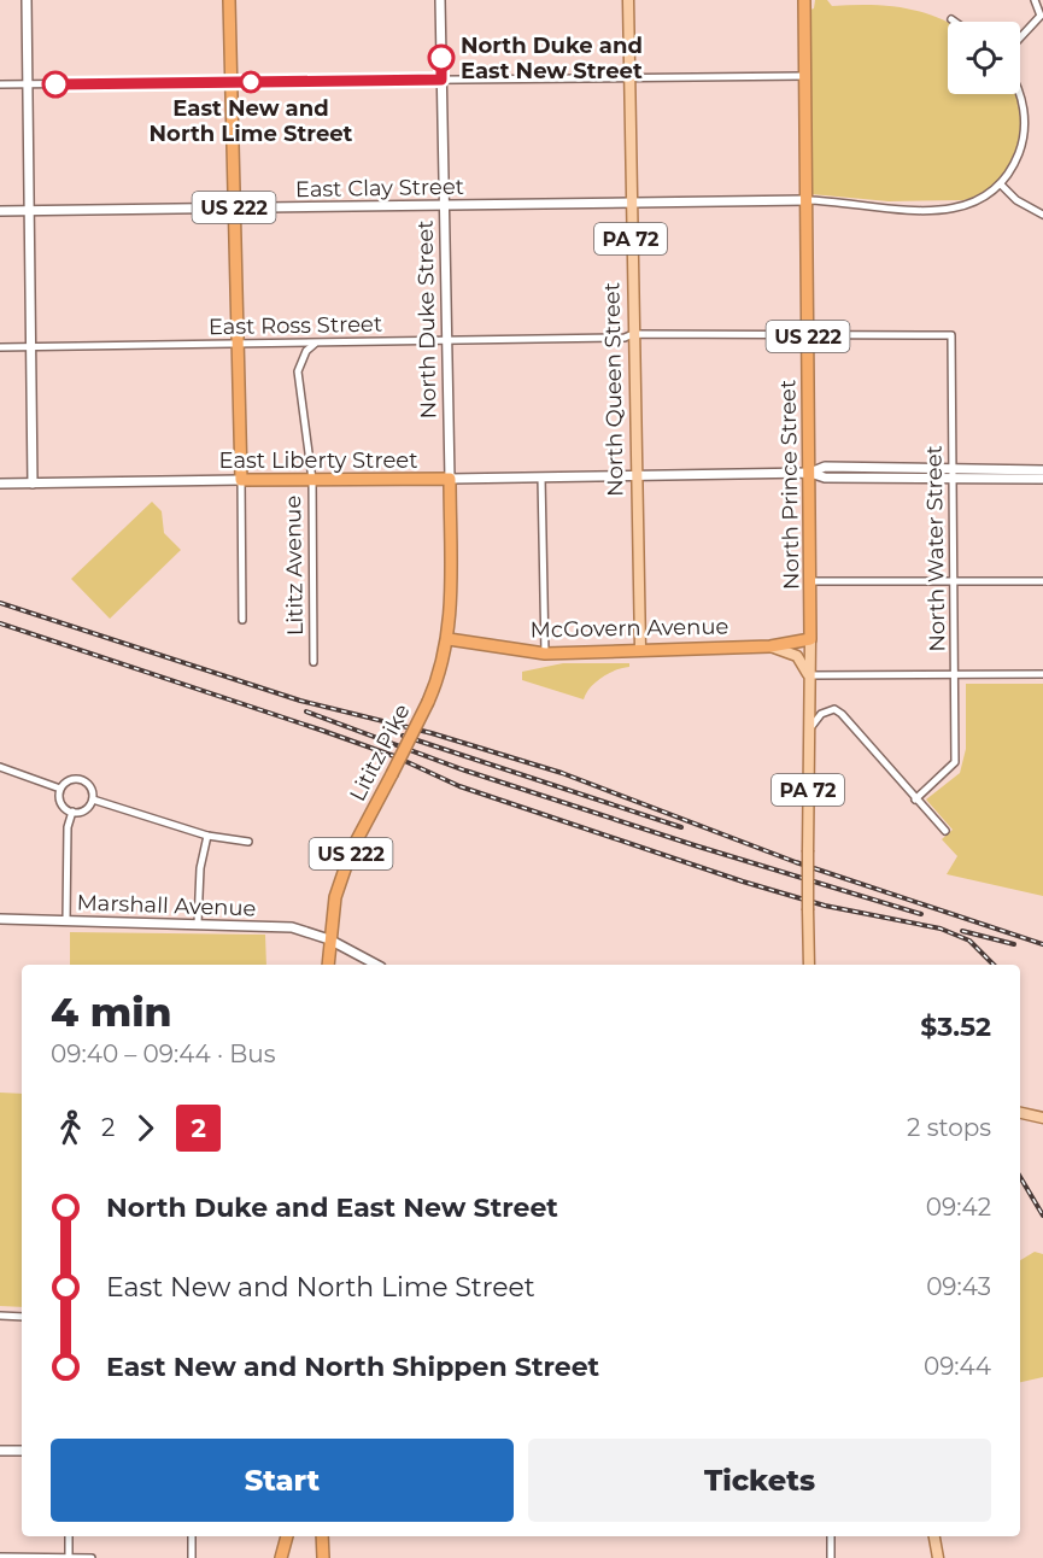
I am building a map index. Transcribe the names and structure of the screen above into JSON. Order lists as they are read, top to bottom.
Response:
{
  "streets": {
    "highway": [
      "US 222",
      "North Duke Street",
      "East Liberty Street",
      "North Prince Street",
      "McGovern Avenue",
      "Lititz Pike"
    ],
    "main road": [
      "East Clay Street",
      "PA 72",
      "North Queen Street",
      "Marshall Avenue"
    ],
    "street": ["East Ross Street", "North Water Street", "Lititz Avenue"]
  },
  "crossings": [
    ["East Clay Street", "US 222"],
    ["East Clay Street", "North Duke Street"],
    ["East Clay Street", "North Queen Street"],
    ["East Clay Street", "North Prince Street"],
    ["US 222", "East Ross Street"],
    ["US 222", "East Liberty Street"],
    ["North Duke Street", "East Ross Street"],
    ["North Duke Street", "East Liberty Street"],
    ["North Duke Street", "McGovern Avenue"],
    ["North Duke Street", "Lititz Pike"],
    ["East Ross Street", "North Queen Street"],
    ["East Ross Street", "North Prince Street"],
    ["East Ross Street", "North Water Street"],
    ["East Ross Street", "Lititz Avenue"],
    ["North Queen Street", "East Liberty Street"],
    ["North Queen Street", "McGovern Avenue"],
    ["East Liberty Street", "North Prince Street"],
    ["East Liberty Street", "North Water Street"],
    ["East Liberty Street", "Lititz Avenue"],
    ["North Prince Street", "McGovern Avenue"],
    ["McGovern Avenue", "Lititz Pike"],
    ["Lititz Pike", "Marshall Avenue"]
  ],
  "places": ["North Duke and East New Street", "East New and North Lime Street"],
  "lines": ["bus line 2"],
  "page": {
    "heading": ["4 min", "09:40 – 09:44 · Bus", "$3.52"],
    "legs": ["2", "2", "2 stops"],
    "list": [
      {
        "name": "North Duke and East New Street",
        "value": "09:42"
      },
      {
        "name": "East New and North Lime Street",
        "value": "09:43"
      },
      {
        "name": "East New and North Shippen Street",
        "value": "09:44"
      }
    ],
    "buttons": ["Start", "Tickets"]
  }
}
